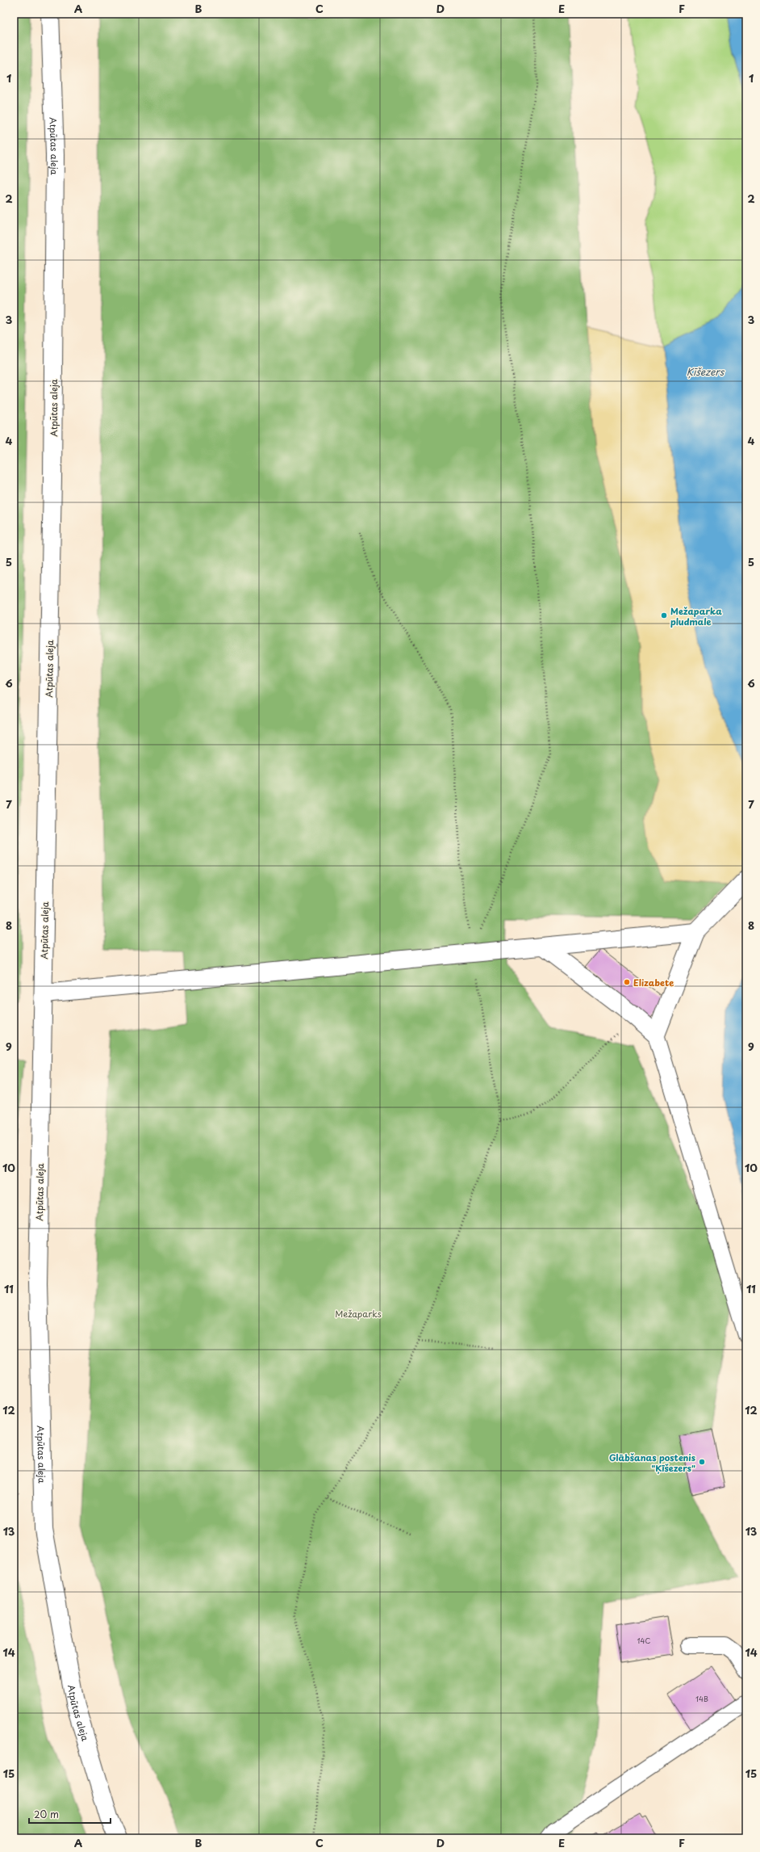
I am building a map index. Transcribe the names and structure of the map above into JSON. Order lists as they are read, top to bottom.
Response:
{
  "streets": {
    "street": ["Atpūtas aleja"]
  },
  "water": ["Ķīšezers"],
  "parks": ["Mežaparks"],
  "places": ["Mežaparka pludmale", "Elizabete", "Glābšanas postenis \"Ķīšezers\""],
  "house_numbers": ["14C", "14B"],
  "scale_bar": "20 m",
  "grid": {
    "columns": [
      "A",
      "B",
      "C",
      "D",
      "E",
      "F"
    ],
    "rows": [
      "1",
      "2",
      "3",
      "4",
      "5",
      "6",
      "7",
      "8",
      "9",
      "10",
      "11",
      "12",
      "13",
      "14",
      "15"
    ]
  }
}
